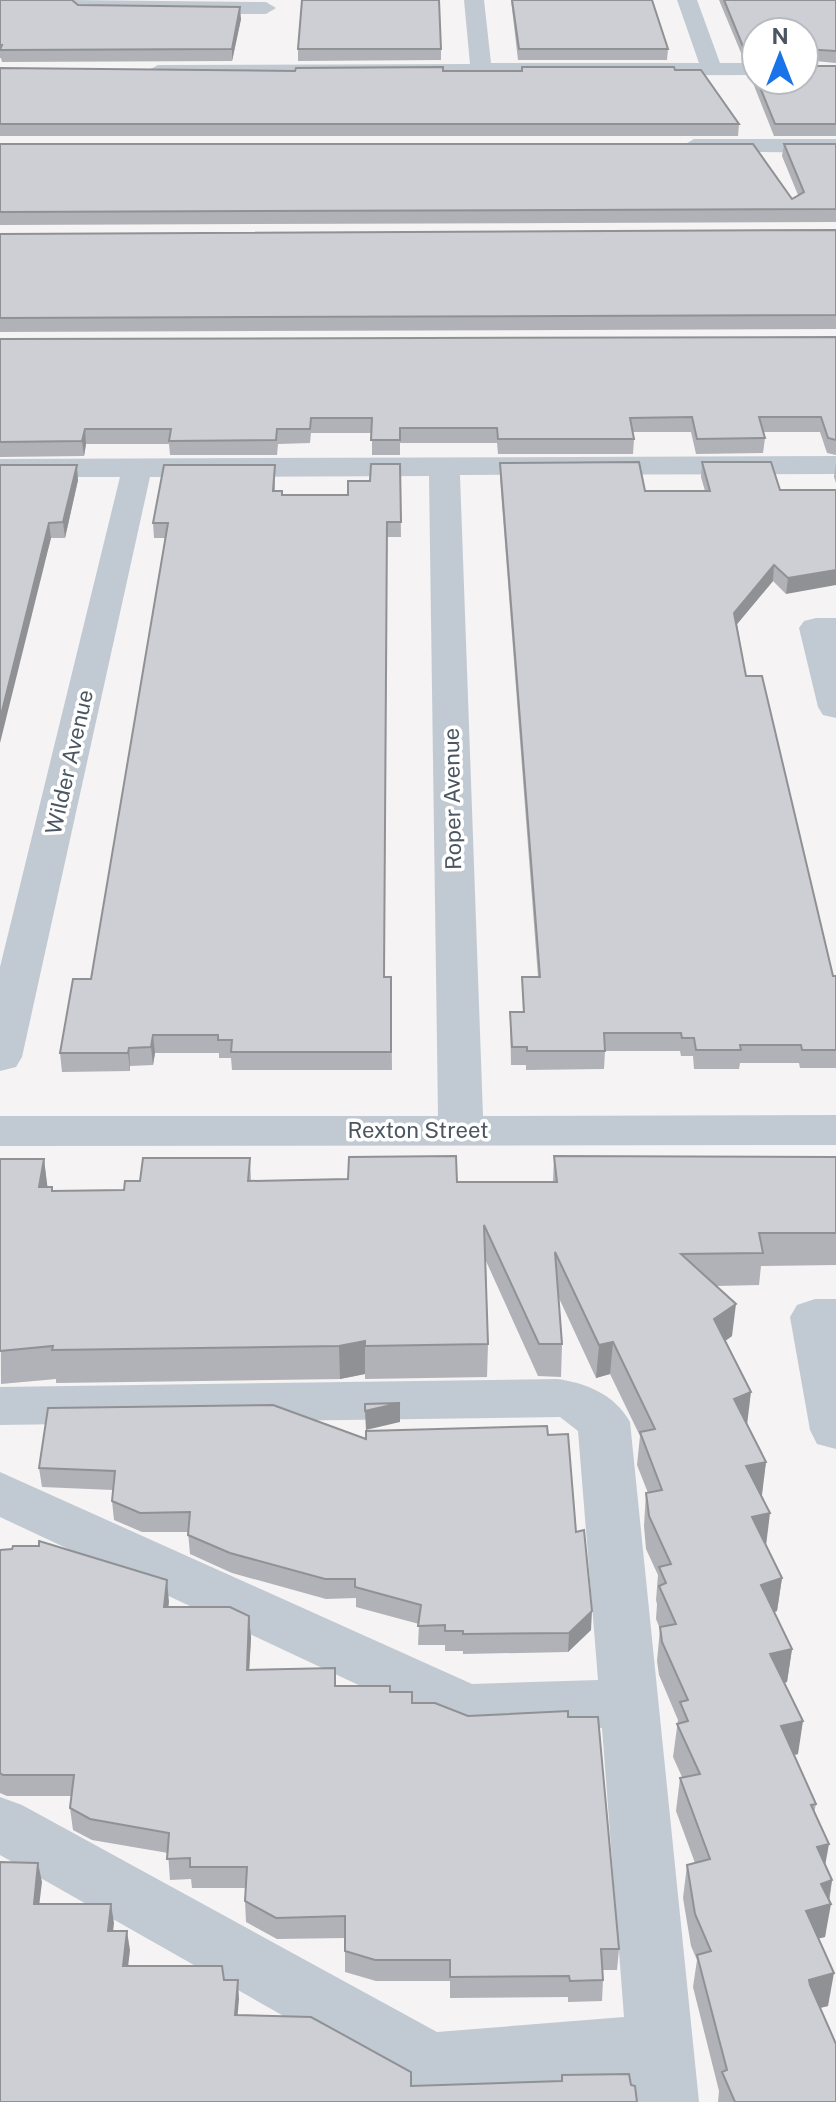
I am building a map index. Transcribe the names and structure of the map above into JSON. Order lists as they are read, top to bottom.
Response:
{
  "streets": {
    "street": ["Wilder Avenue", "Roper Avenue", "Rexton Street"]
  },
  "crossings": [
    ["Roper Avenue", "Rexton Street"]
  ],
  "north": "top"
}
